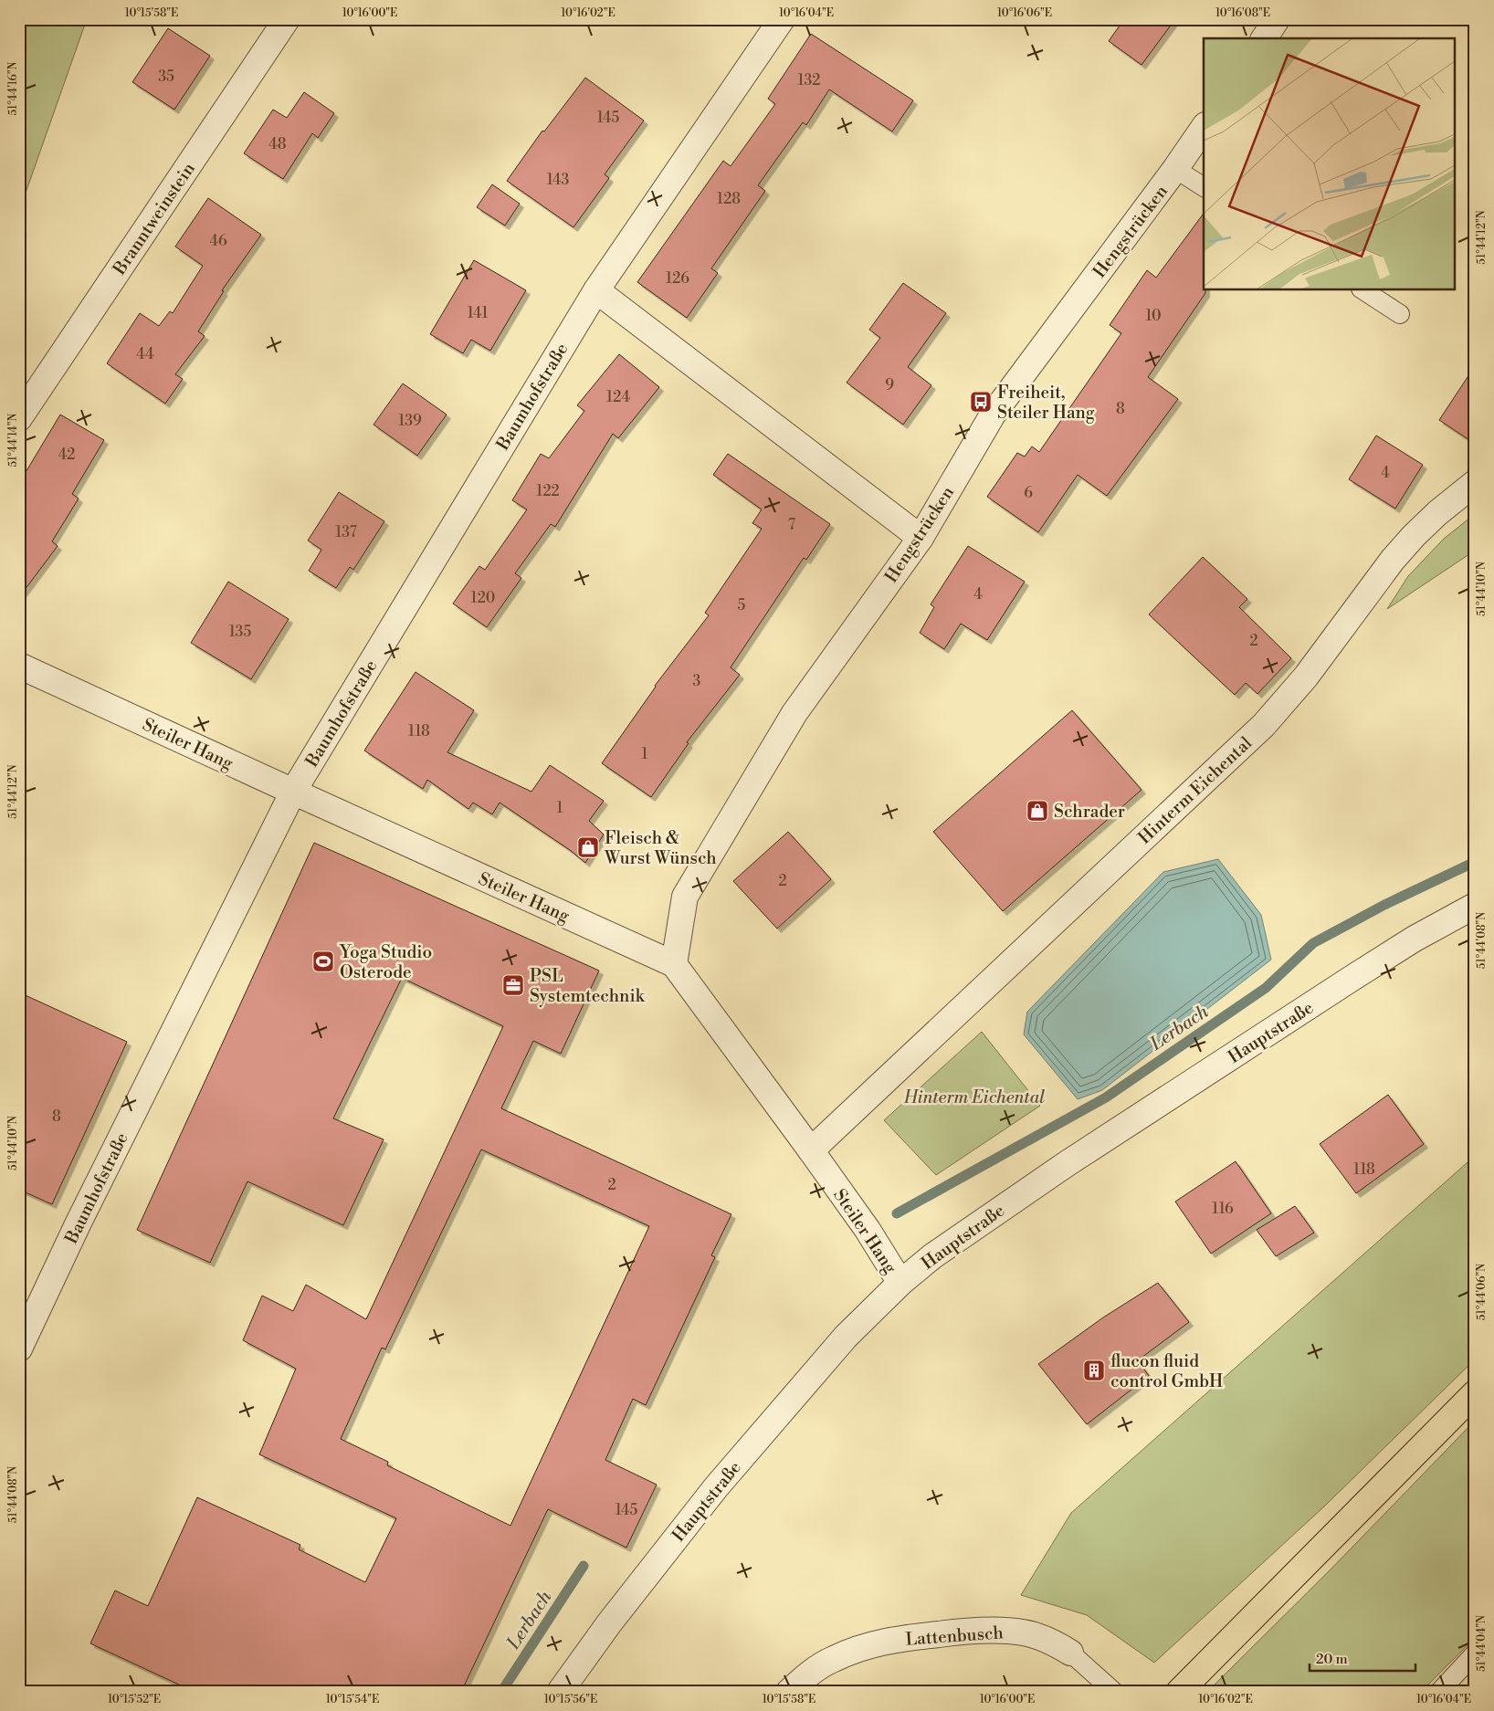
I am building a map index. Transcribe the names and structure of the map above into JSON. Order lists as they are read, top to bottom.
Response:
{
  "streets": {
    "street": [
      "Branntweinstein",
      "Hengstrücken",
      "Baumhofstraße",
      "Steiler Hang",
      "Hinterm Eichental",
      "Hauptstraße",
      "Lattenbusch"
    ]
  },
  "crossings": [
    ["Hengstrücken", "Steiler Hang"],
    ["Baumhofstraße", "Steiler Hang"],
    ["Steiler Hang", "Hinterm Eichental"],
    ["Steiler Hang", "Hauptstraße"]
  ],
  "water": ["Lerbach"],
  "parks": ["Hinterm Eichental"],
  "places": {
    "bus stop": ["Freiheit, Steiler Hang"],
    "shop": ["Schrader", "Fleisch & Wurst Wünsch"],
    "sports": ["Yoga Studio Osterode"],
    "office": ["PSL Systemtechnik"],
    "building": ["flucon fluid control GmbH"]
  },
  "house_numbers": [
    "35",
    "132",
    "145",
    "48",
    "143",
    "128",
    "46",
    "126",
    "141",
    "10",
    "44",
    "9",
    "124",
    "8",
    "139",
    "42",
    "4",
    "122",
    "6",
    "7",
    "137",
    "4",
    "120",
    "5",
    "135",
    "2",
    "3",
    "118",
    "1",
    "1",
    "2",
    "8",
    "118",
    "2",
    "116",
    "145"
  ],
  "scale_bar": "20 m",
  "coordinates": [
    "10°15'58\"E",
    "10°16'00\"E",
    "10°16'02\"E",
    "10°16'04\"E",
    "10°16'06\"E",
    "10°16'08\"E",
    "51°44'16\"N",
    "51°44'12\"N",
    "51°44'14\"N",
    "51°44'10\"N",
    "51°44'08\"N",
    "51°44'06\"N",
    "51°44'04\"N",
    "10°15'52\"E",
    "10°15'54\"E",
    "10°15'56\"E"
  ]
}
